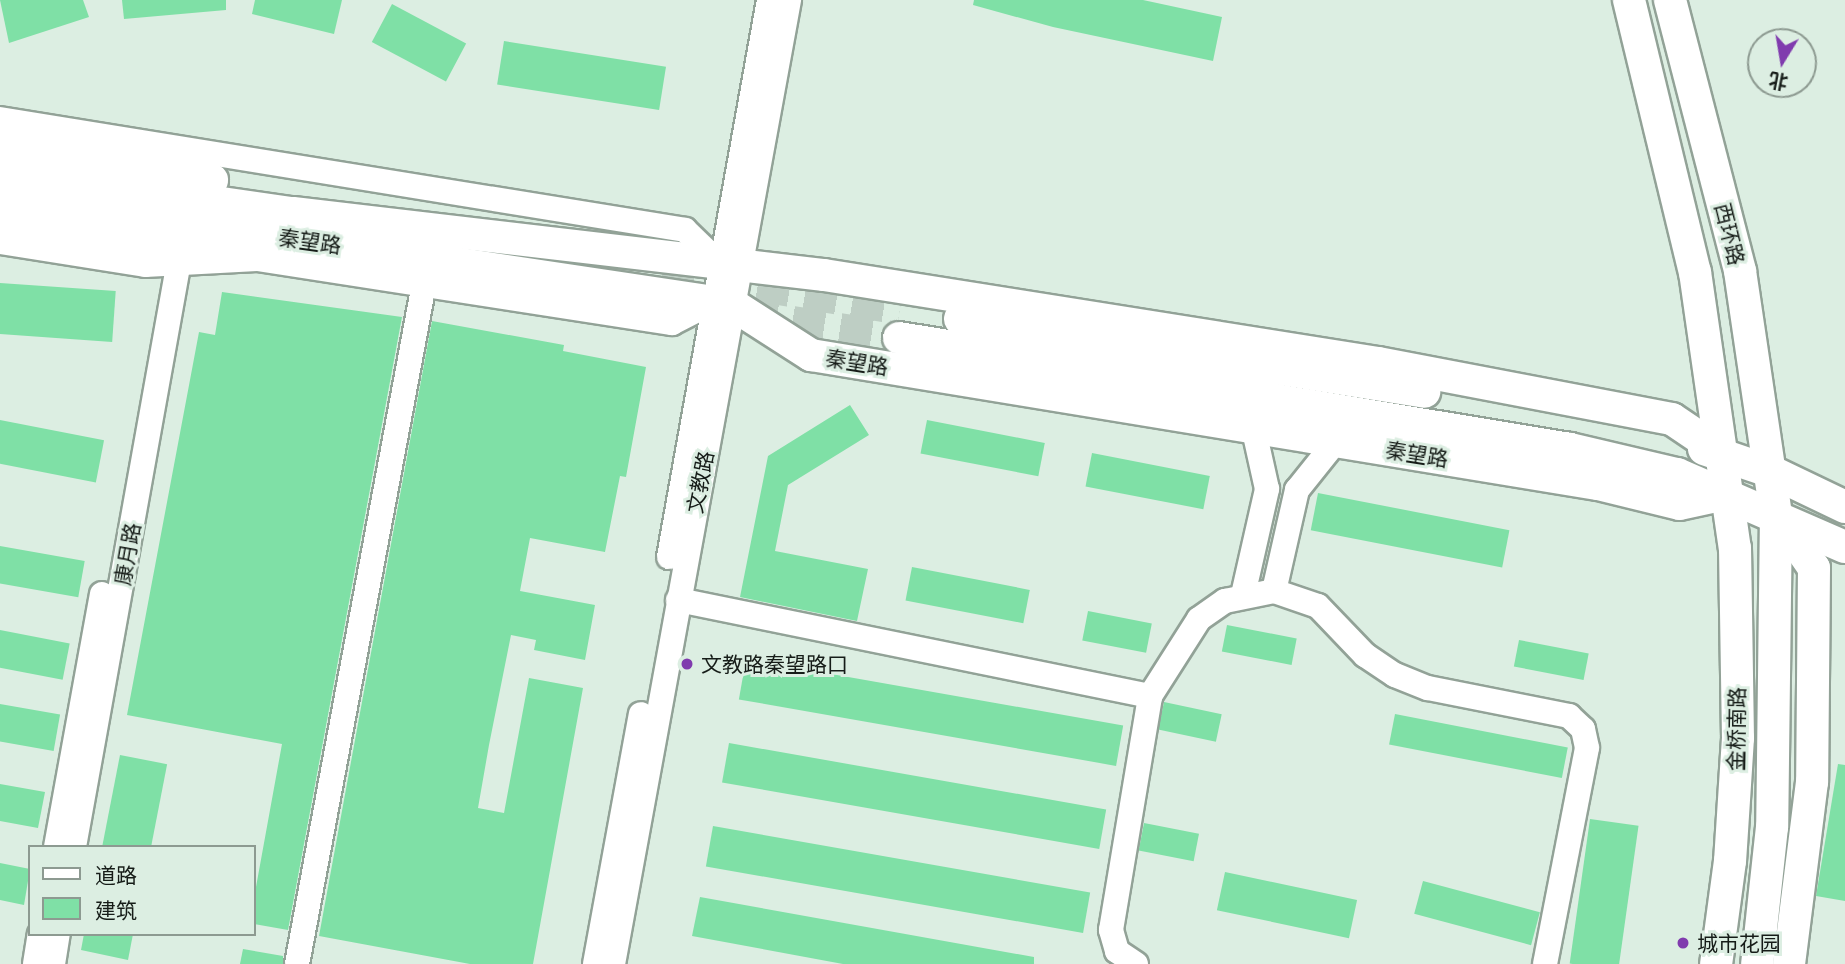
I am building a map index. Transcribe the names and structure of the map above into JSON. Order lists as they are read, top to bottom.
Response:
{
  "streets": {
    "main road": ["西环路", "秦望路", "金桥南路"],
    "street": ["文教路", "康月路"]
  },
  "crossings": [
    ["西环路", "秦望路"],
    ["西环路", "金桥南路"],
    ["秦望路", "文教路"],
    ["秦望路", "金桥南路"]
  ],
  "places": ["文教路秦望路口", "城市花园"],
  "legend": ["道路", "建筑"],
  "north": "bottom"
}
